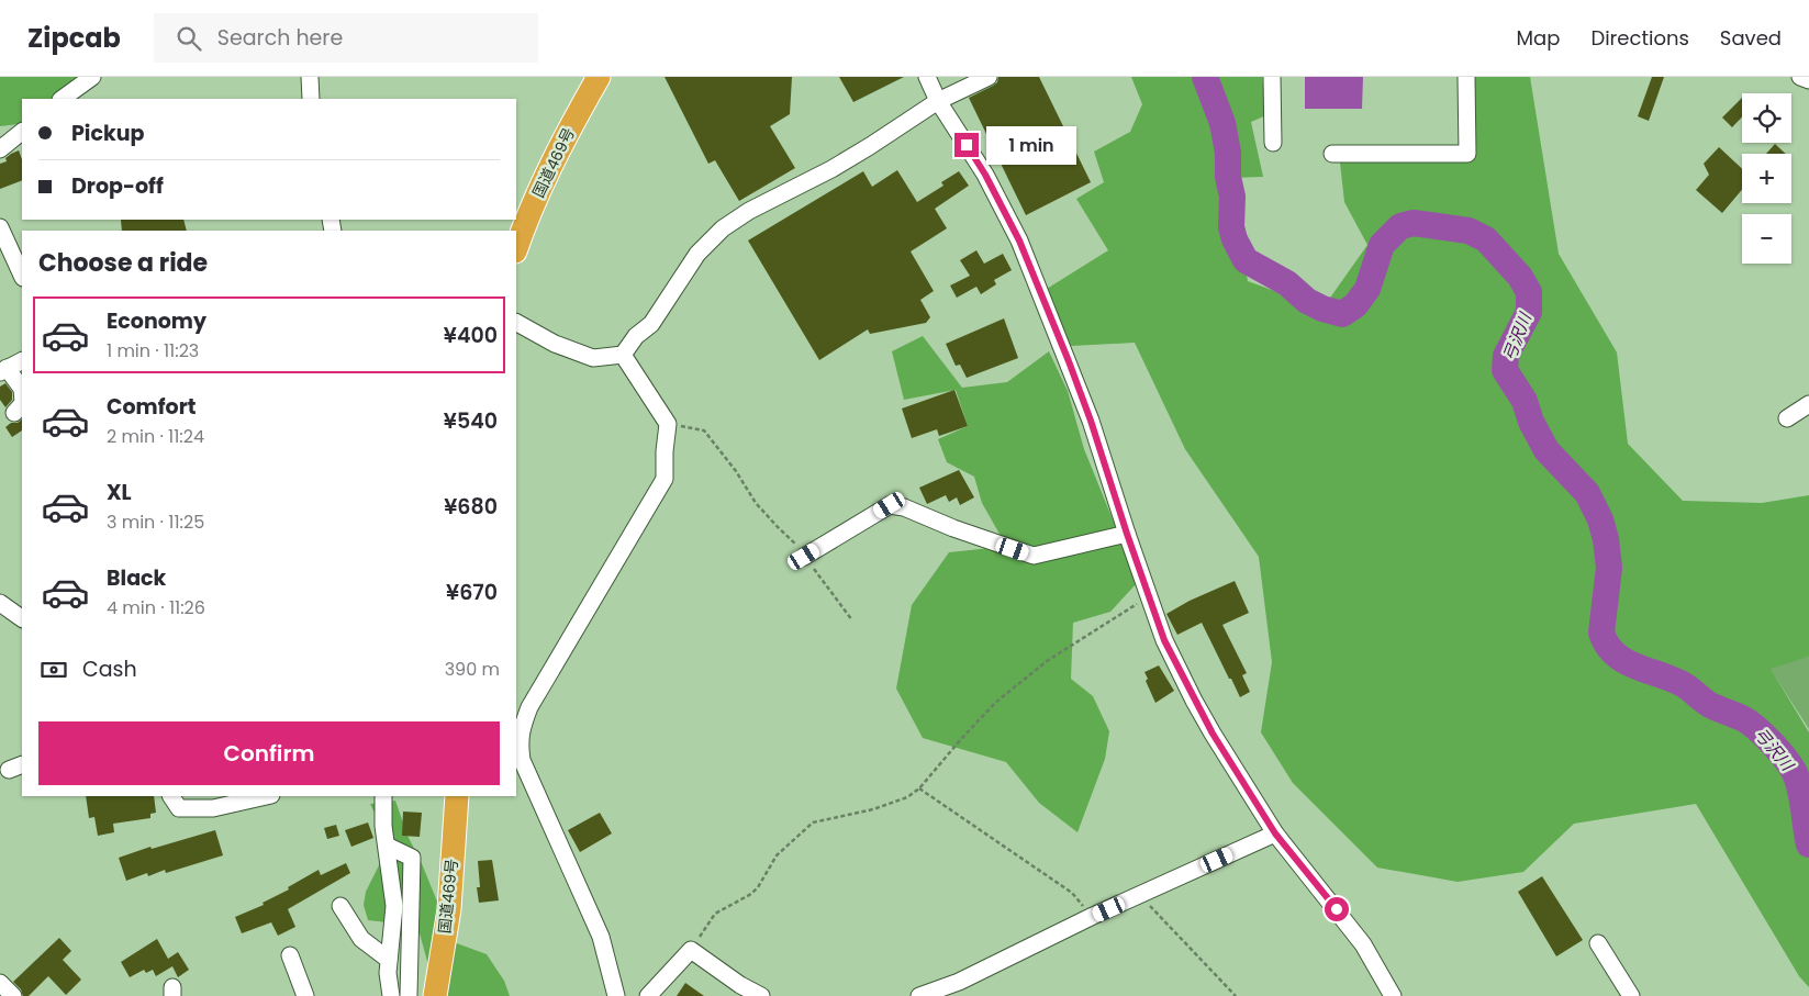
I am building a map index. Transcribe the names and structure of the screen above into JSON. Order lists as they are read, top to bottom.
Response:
{
  "streets": {
    "highway": ["国道469号"]
  },
  "water": ["弓沢川"],
  "page": {
    "header": "Zipcab",
    "search": "Search here",
    "nav": ["Map", "Directions", "Saved"],
    "map_buttons": ["+", "−"],
    "banner": ["Pickup", "Drop-off"],
    "bubble": "1 min",
    "heading": "Choose a ride",
    "list": [
      {
        "name": "Economy",
        "note": "1 min · 11:23",
        "value": "¥400"
      },
      {
        "name": "Comfort",
        "note": "2 min · 11:24",
        "value": "¥540"
      },
      {
        "name": "XL",
        "note": "3 min · 11:25",
        "value": "¥680"
      },
      {
        "name": "Black",
        "note": "4 min · 11:26",
        "value": "¥670"
      }
    ],
    "pay": ["Cash", "390 m"],
    "buttons": "Confirm"
  }
}
